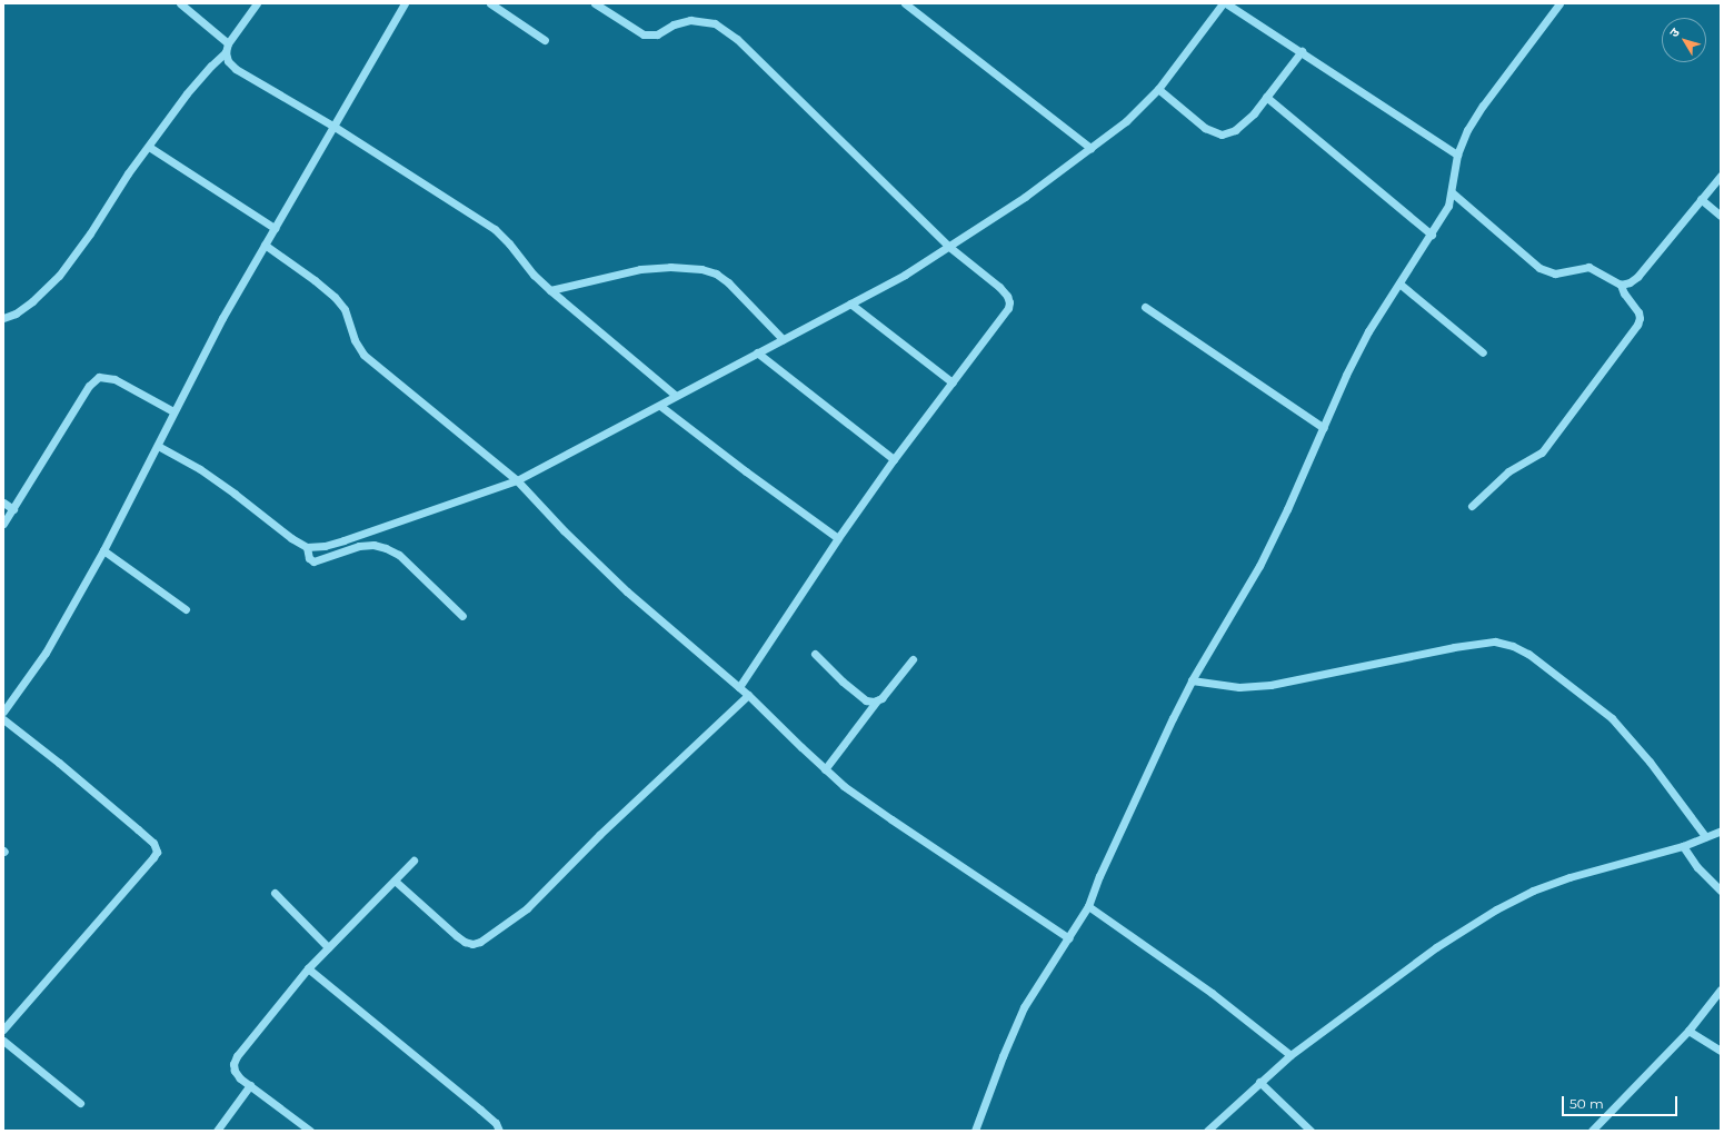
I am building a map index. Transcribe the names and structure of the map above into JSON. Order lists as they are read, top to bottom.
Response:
{
  "scale_bar": "50 m",
  "north": "top left"
}
